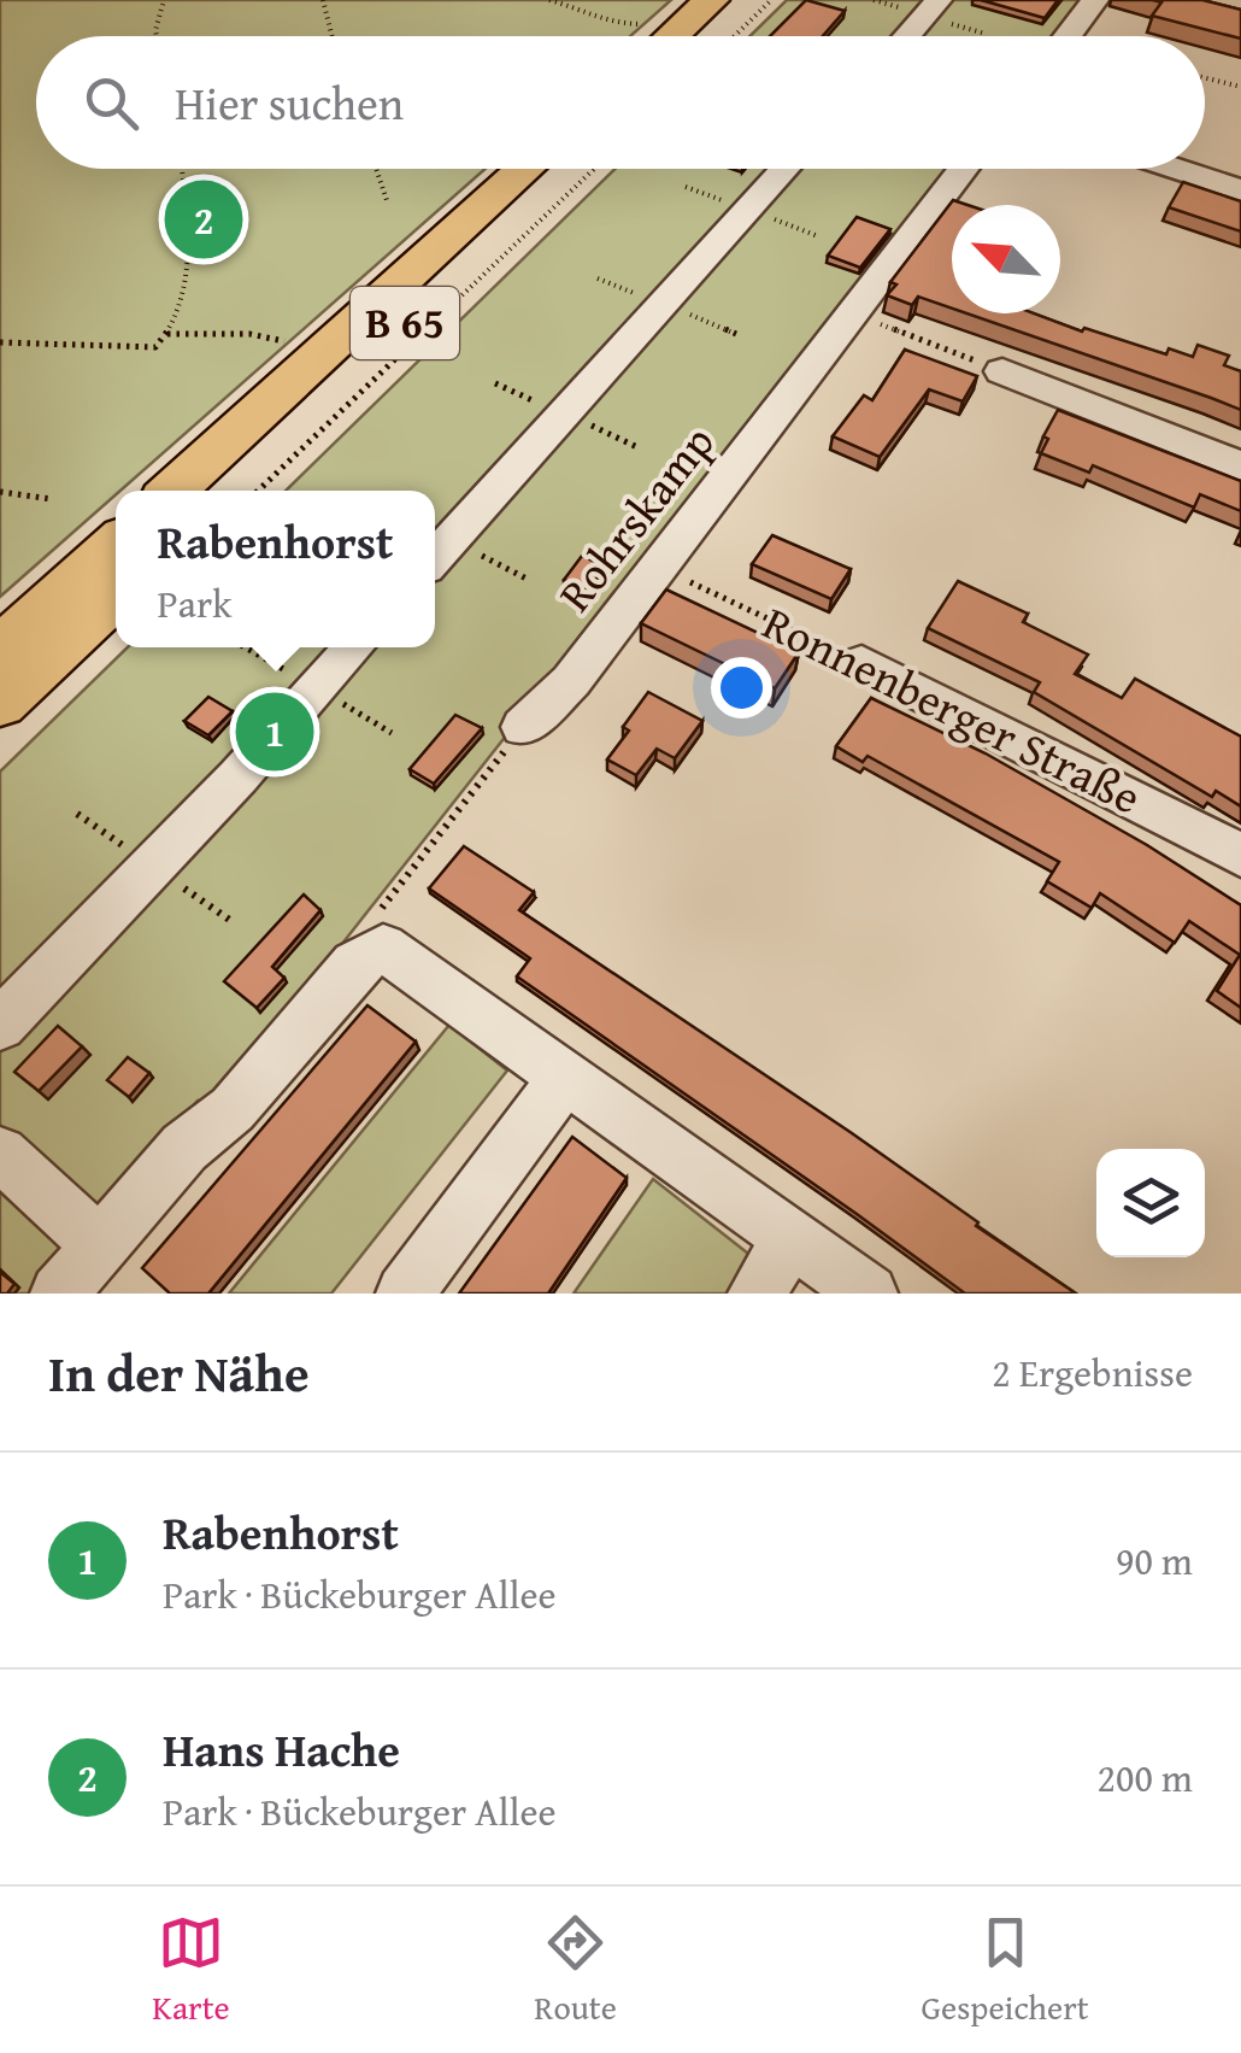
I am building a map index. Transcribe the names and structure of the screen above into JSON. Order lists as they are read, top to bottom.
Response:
{
  "streets": {
    "main road": ["B 65"],
    "street": ["Rohrskamp", "Ronnenberger Straße"]
  },
  "crossings": [
    ["Rohrskamp", "Ronnenberger Straße"]
  ],
  "north": "top left",
  "page": {
    "search": "Hier suchen",
    "pins": ["2", "1"],
    "popup": ["Rabenhorst", "Park"],
    "heading": ["In der Nähe", "2 Ergebnisse"],
    "list": [
      {
        "mark": "1",
        "name": "Rabenhorst",
        "note": "Park · Bückeburger Allee",
        "value": "90 m"
      },
      {
        "mark": "2",
        "name": "Hans Hache",
        "note": "Park · Bückeburger Allee",
        "value": "200 m"
      }
    ],
    "nav": ["Karte", "Route", "Gespeichert"]
  }
}
